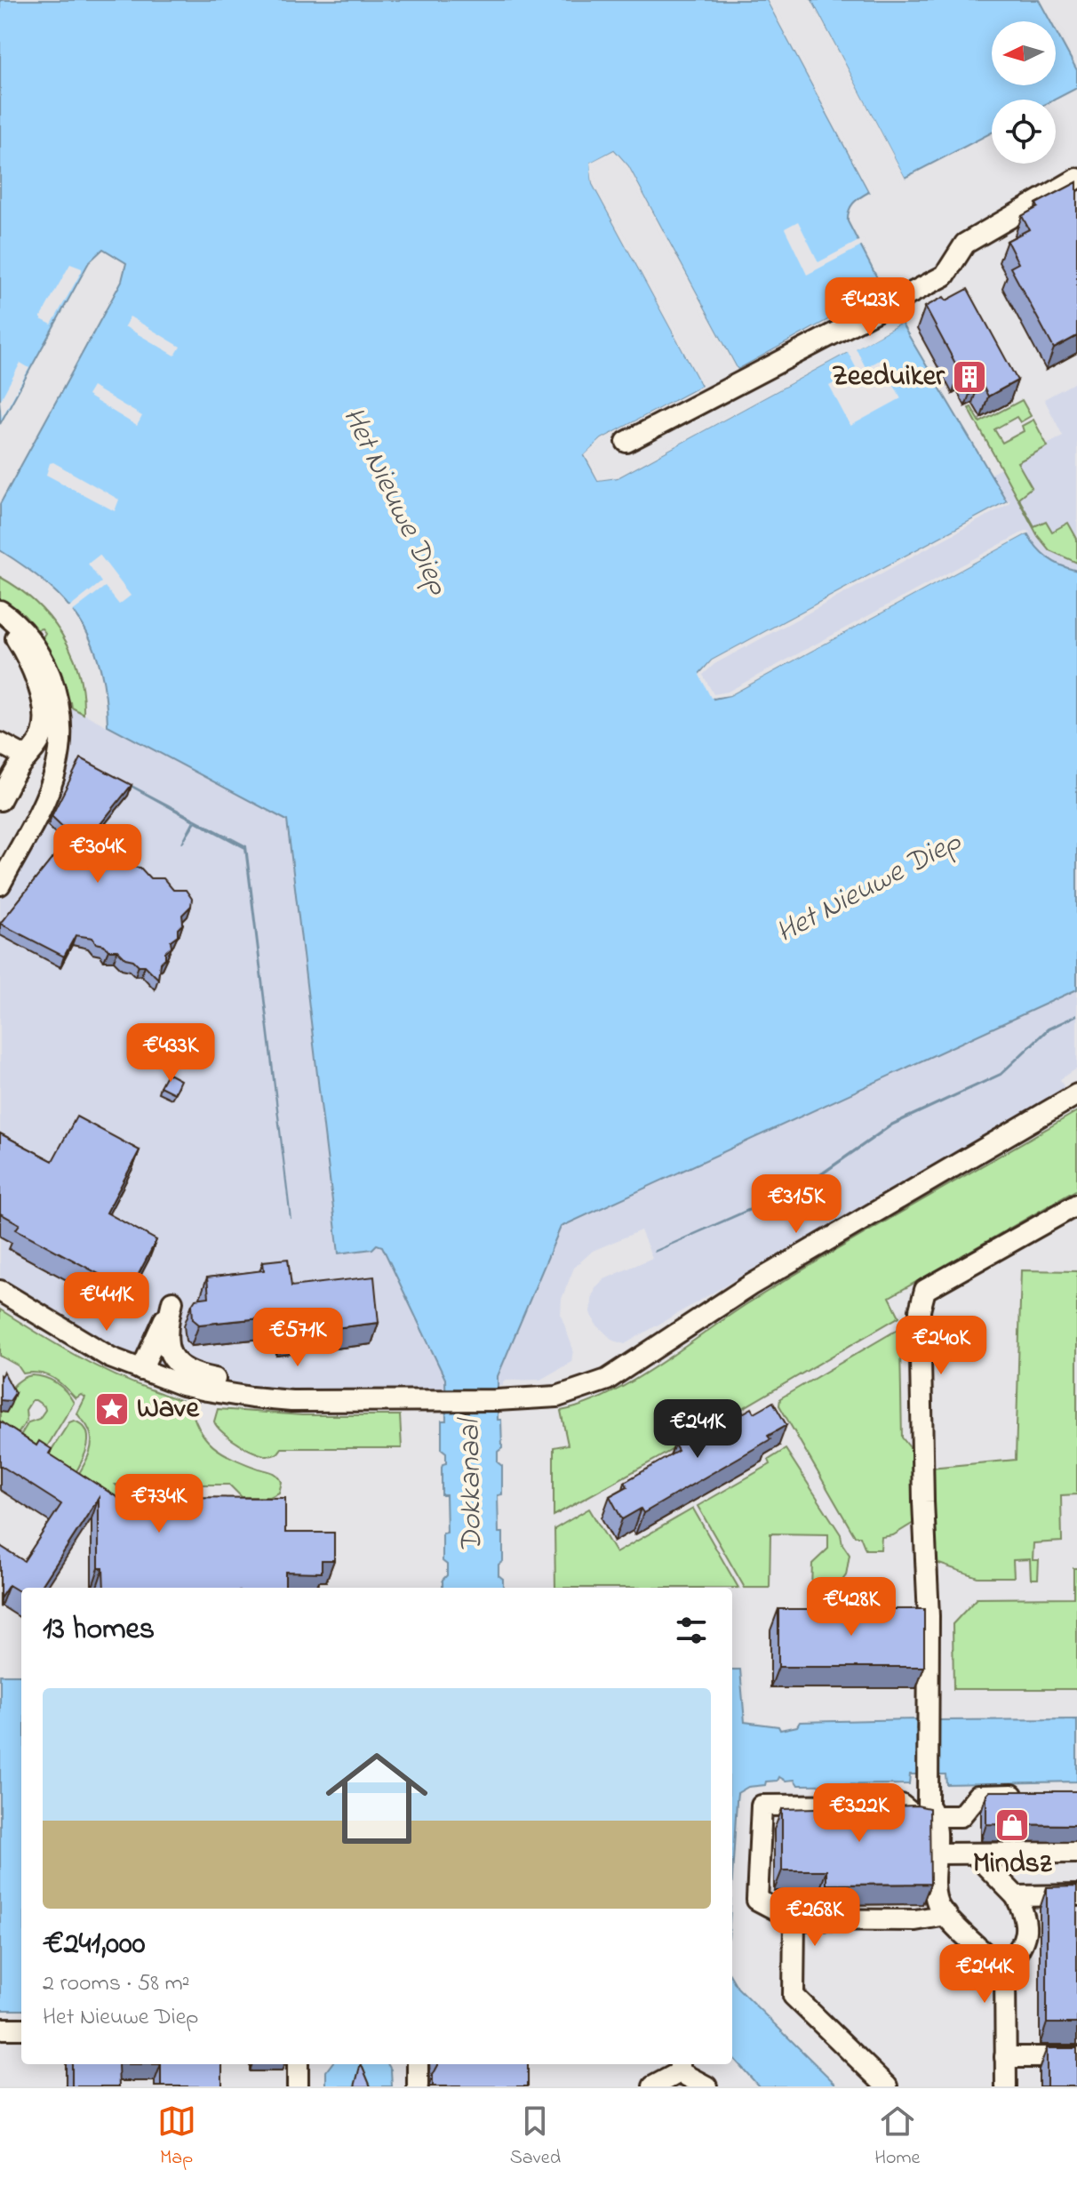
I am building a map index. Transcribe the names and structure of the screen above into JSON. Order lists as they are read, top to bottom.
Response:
{
  "water": ["Het Nieuwe Diep", "Dokkanaal"],
  "places": {
    "building": ["Zeeduiker"],
    "place": ["Wave"],
    "shop": ["Mindsz"]
  },
  "north": "left",
  "page": {
    "price": [
      "€423K",
      "€304K",
      "€433K",
      "€315K",
      "€441K",
      "€571K",
      "€240K",
      "€241K",
      "€734K",
      "€428K",
      "€322K",
      "€268K",
      "€244K"
    ],
    "heading": "13 homes",
    "list": [
      {
        "name": "€241,000",
        "note": "2 rooms · 58 m² · Het Nieuwe Diep"
      }
    ],
    "tabs": ["Map", "Saved", "Home"]
  }
}
